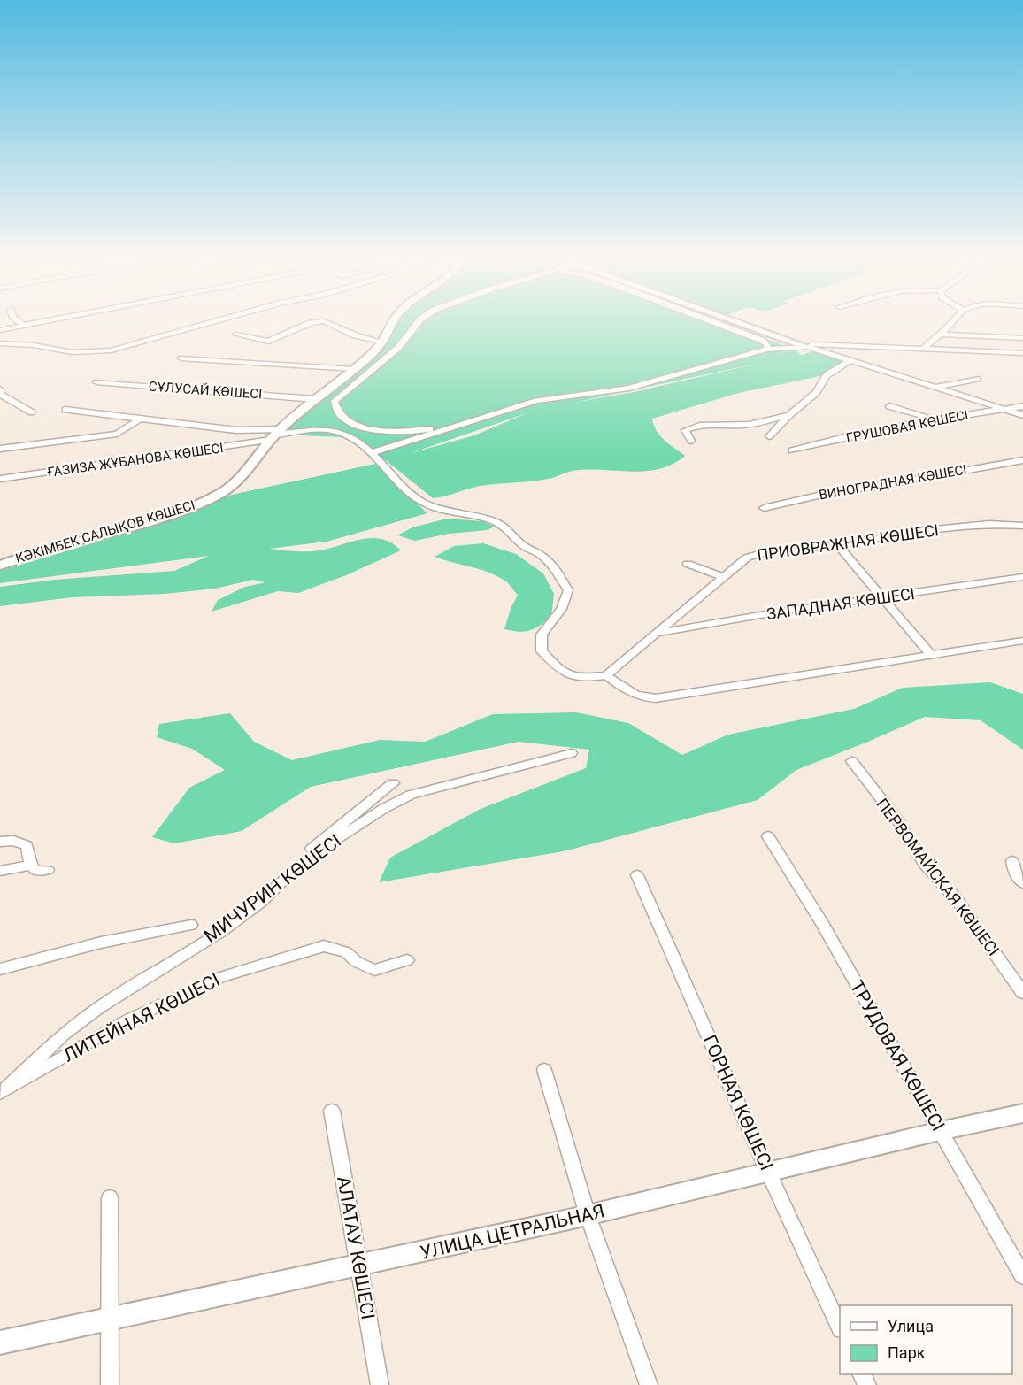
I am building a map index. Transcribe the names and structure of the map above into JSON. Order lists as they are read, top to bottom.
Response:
{
  "streets": {
    "street": [
      "СҰЛУСАЙ КӨШЕСІ",
      "ГРУШОВАЯ КӨШЕСІ",
      "ҒАЗИЗА ЖҰБАНОВА КӨШЕСІ",
      "ВИНОГРАДНАЯ КӨШЕСІ",
      "КӘКІМБЕК САЛЫҚОВ КӨШЕСІ",
      "ПРИОВРАЖНАЯ КӨШЕСІ",
      "ЗАПАДНАЯ КӨШЕСІ",
      "ПЕРВОМАЙСКАЯ КӨШЕСІ",
      "МИЧУРИН КӨШЕСІ",
      "ЛИТЕЙНАЯ КӨШЕСІ",
      "ТРУДОВАЯ КӨШЕСІ",
      "ГОРНАЯ КӨШЕСІ",
      "УЛИЦА ЦЕТРАЛЬНАЯ",
      "АЛАТАУ КӨШЕСІ"
    ]
  },
  "crossings": [
    ["СҰЛУСАЙ КӨШЕСІ", "КӘКІМБЕК САЛЫҚОВ КӨШЕСІ"],
    ["ҒАЗИЗА ЖҰБАНОВА КӨШЕСІ", "КӘКІМБЕК САЛЫҚОВ КӨШЕСІ"],
    ["ПРИОВРАЖНАЯ КӨШЕСІ", "ЗАПАДНАЯ КӨШЕСІ"],
    ["МИЧУРИН КӨШЕСІ", "ЛИТЕЙНАЯ КӨШЕСІ"],
    ["ТРУДОВАЯ КӨШЕСІ", "УЛИЦА ЦЕТРАЛЬНАЯ"],
    ["ГОРНАЯ КӨШЕСІ", "УЛИЦА ЦЕТРАЛЬНАЯ"],
    ["УЛИЦА ЦЕТРАЛЬНАЯ", "АЛАТАУ КӨШЕСІ"]
  ],
  "legend": ["Улица", "Парк"]
}
